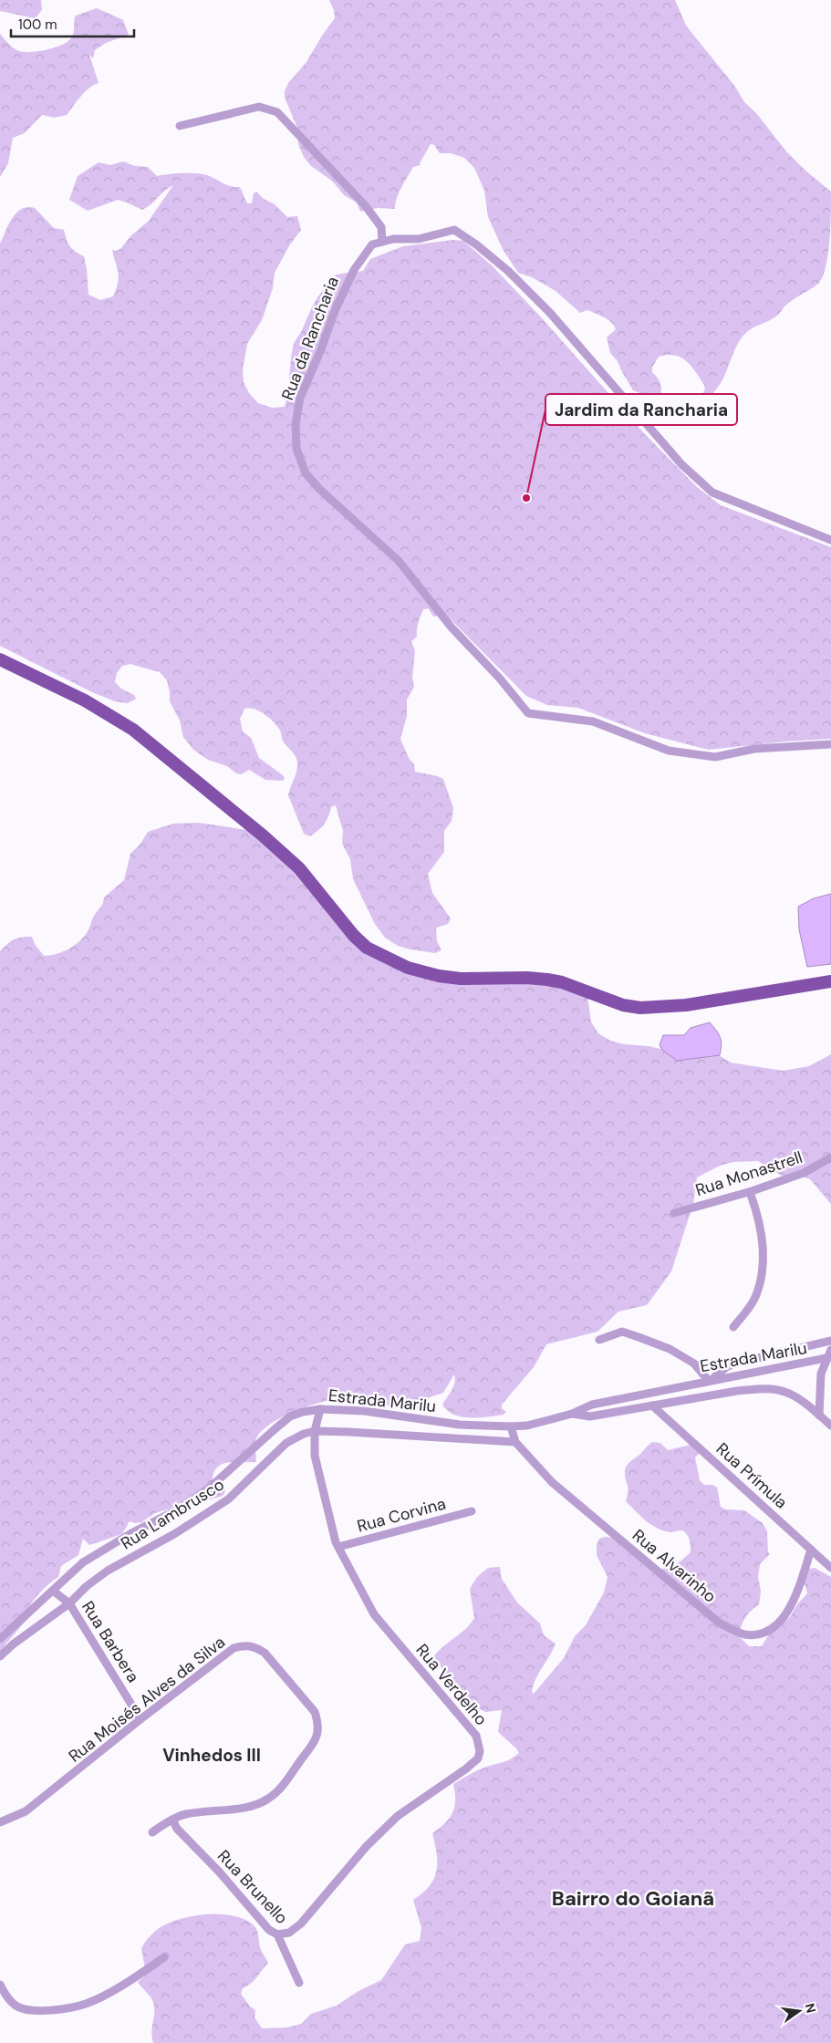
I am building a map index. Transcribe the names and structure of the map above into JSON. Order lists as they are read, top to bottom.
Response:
{
  "streets": {
    "street": [
      "Rua da Rancharia",
      "Rua Monastrell",
      "Estrada Marilu",
      "Rua Prímula",
      "Rua Lambrusco",
      "Rua Corvina",
      "Rua Alvarinho",
      "Rua Barbera",
      "Rua Verdelho",
      "Rua Moisés Alves da Silva",
      "Rua Brunello"
    ]
  },
  "crossings": [
    ["Estrada Marilu", "Rua Alvarinho"],
    ["Estrada Marilu", "Rua Verdelho"],
    ["Rua Prímula", "Rua Alvarinho"],
    ["Rua Lambrusco", "Rua Alvarinho"],
    ["Rua Lambrusco", "Rua Barbera"],
    ["Rua Lambrusco", "Rua Verdelho"],
    ["Rua Corvina", "Rua Verdelho"],
    ["Rua Barbera", "Rua Moisés Alves da Silva"],
    ["Rua Verdelho", "Rua Brunello"],
    ["Rua Moisés Alves da Silva", "Rua Brunello"]
  ],
  "districts": ["Vinhedos III", "Bairro do Goianã"],
  "places": ["Jardim da Rancharia"],
  "scale_bar": "100 m",
  "north": "right"
}
